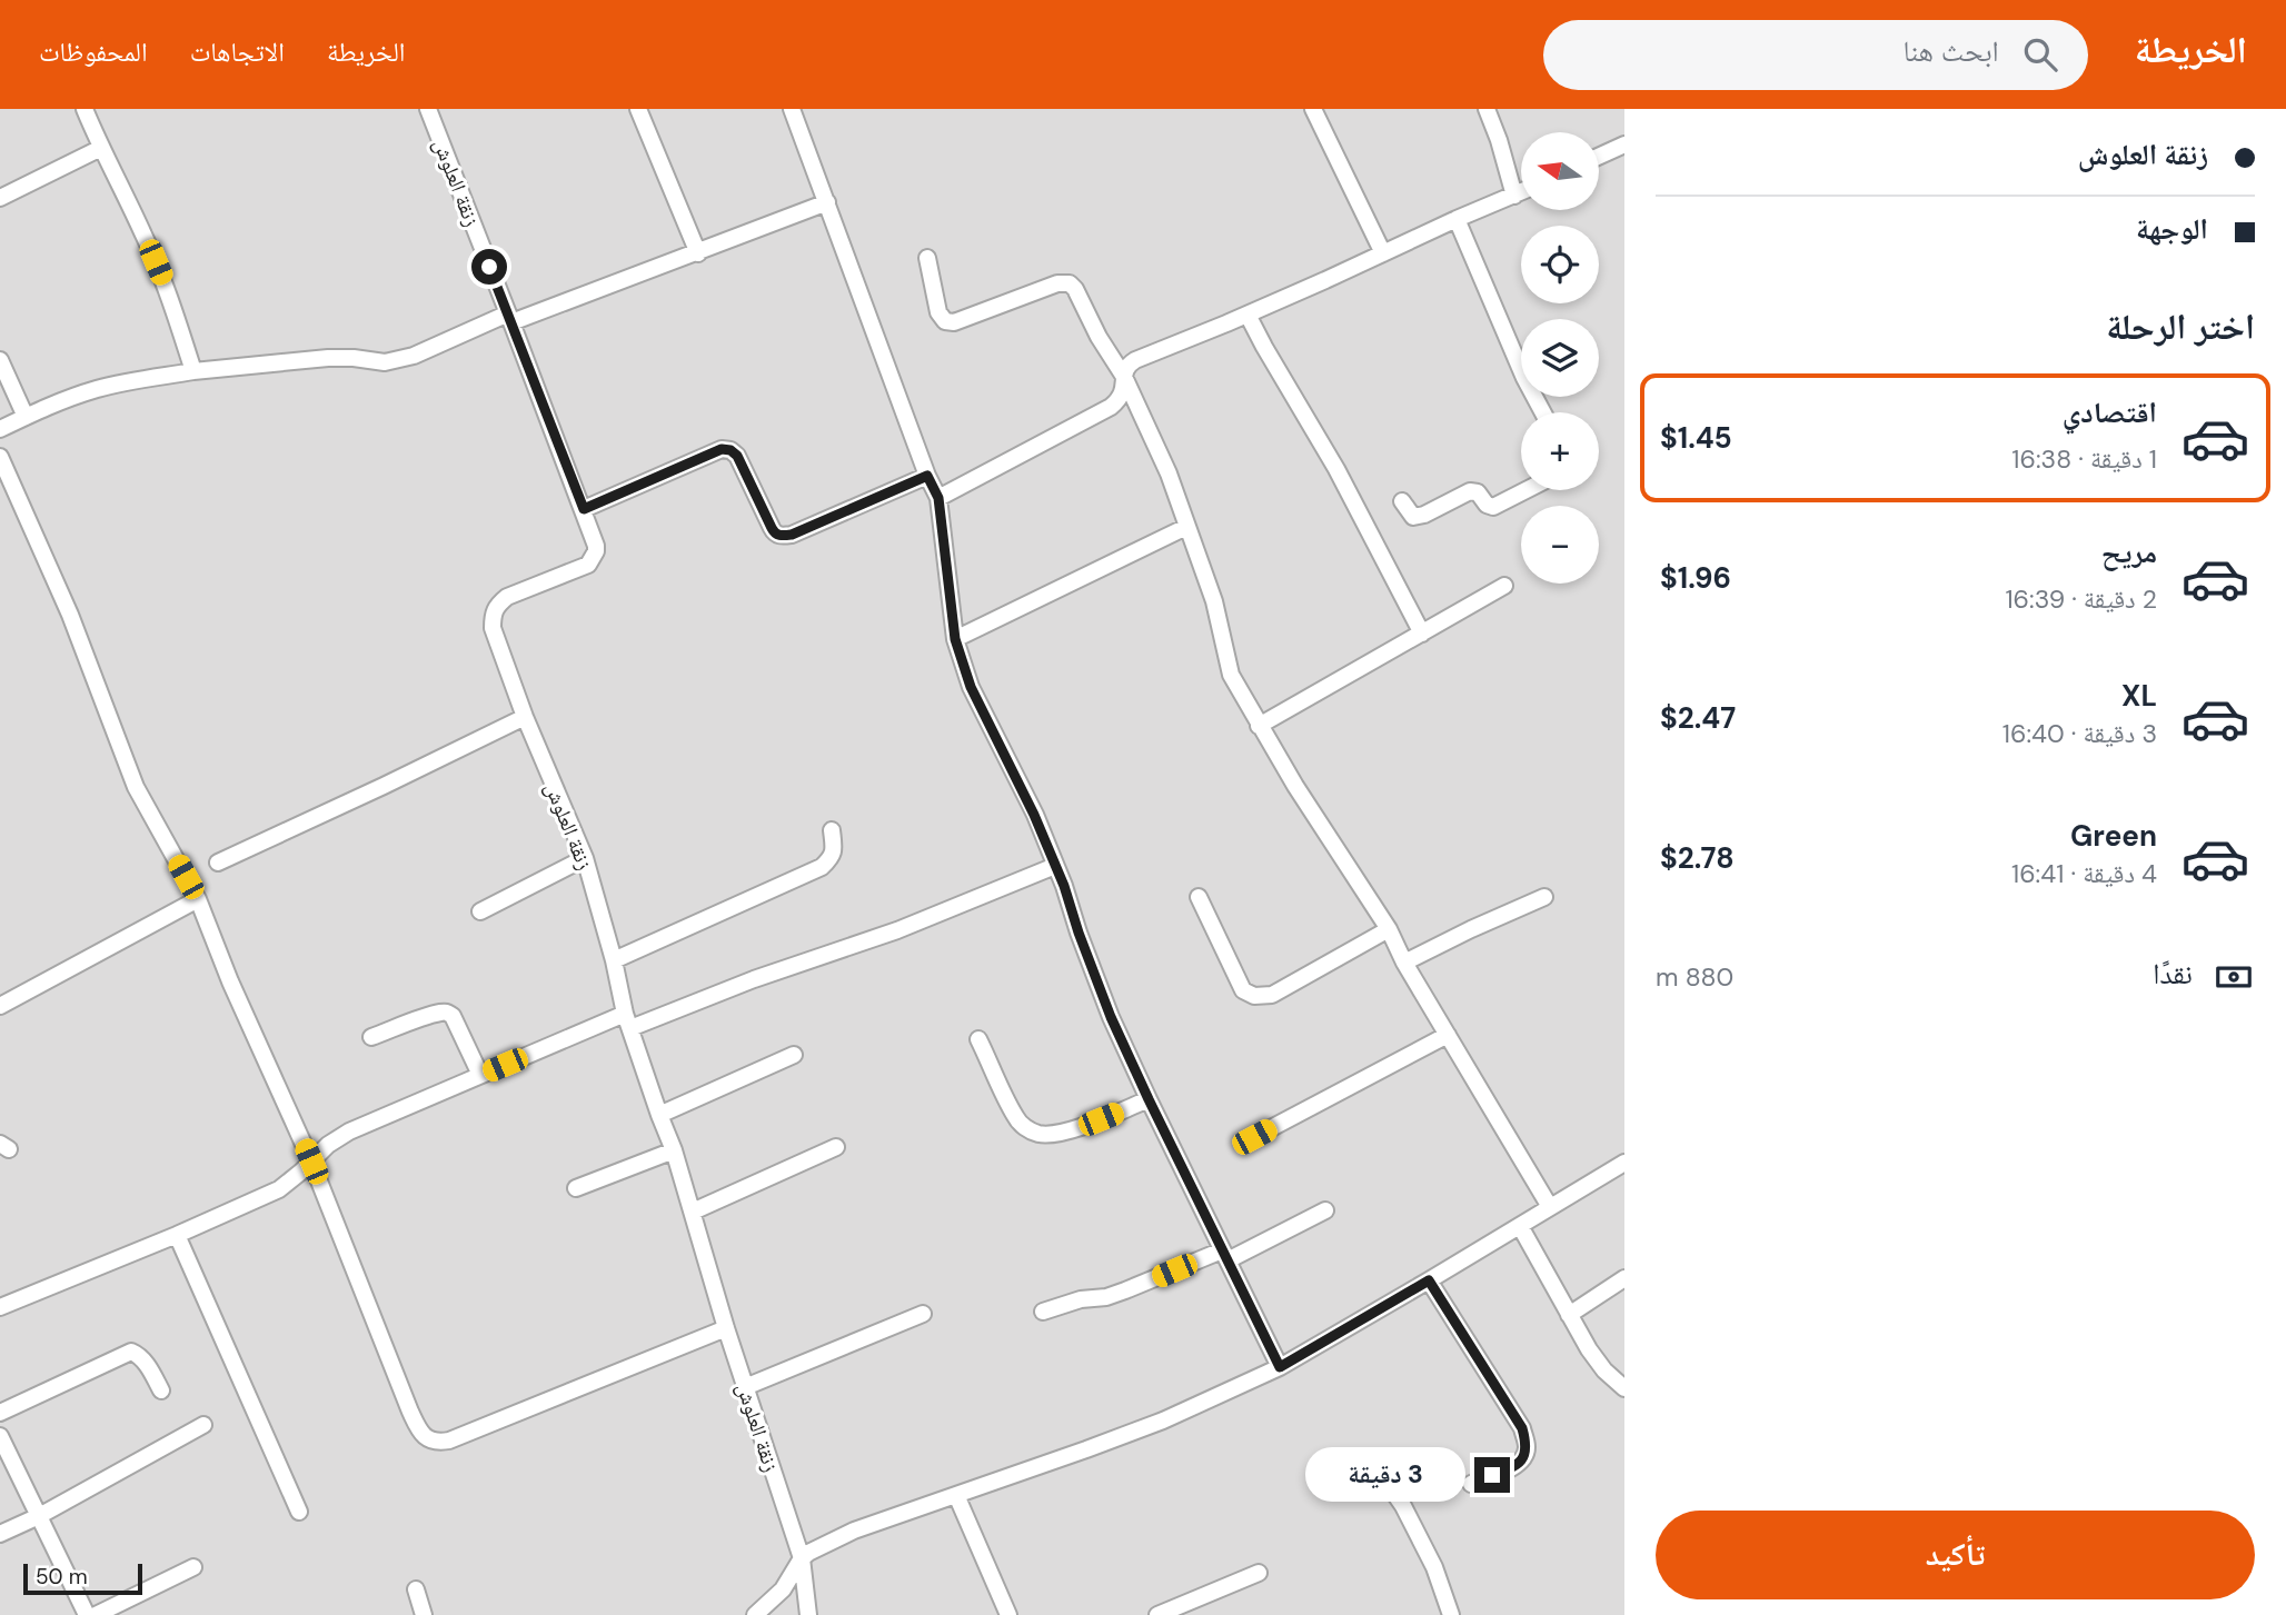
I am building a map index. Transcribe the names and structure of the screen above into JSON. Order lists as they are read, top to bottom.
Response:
{
  "streets": {
    "street": ["زنقة العلوش"]
  },
  "scale_bar": "50 m",
  "north": "left",
  "page": {
    "header": "الخريطة",
    "search": "ابحث هنا",
    "nav": ["الخريطة", "الاتجاهات", "المحفوظات"],
    "banner": ["زنقة العلوش", "الوجهة"],
    "map_buttons": ["+", "−"],
    "heading": "اختر الرحلة",
    "list": [
      {
        "name": "اقتصادي",
        "note": "1 دقيقة · 16:38",
        "value": "$1.45"
      },
      {
        "name": "مريح",
        "note": "2 دقيقة · 16:39",
        "value": "$1.96"
      },
      {
        "name": "XL",
        "note": "3 دقيقة · 16:40",
        "value": "$2.47"
      },
      {
        "name": "Green",
        "note": "4 دقيقة · 16:41",
        "value": "$2.78"
      }
    ],
    "pay": ["نقدًا", "880 m"],
    "bubble": "3 دقيقة",
    "buttons": "تأكيد",
    "scale": "50 m"
  }
}
